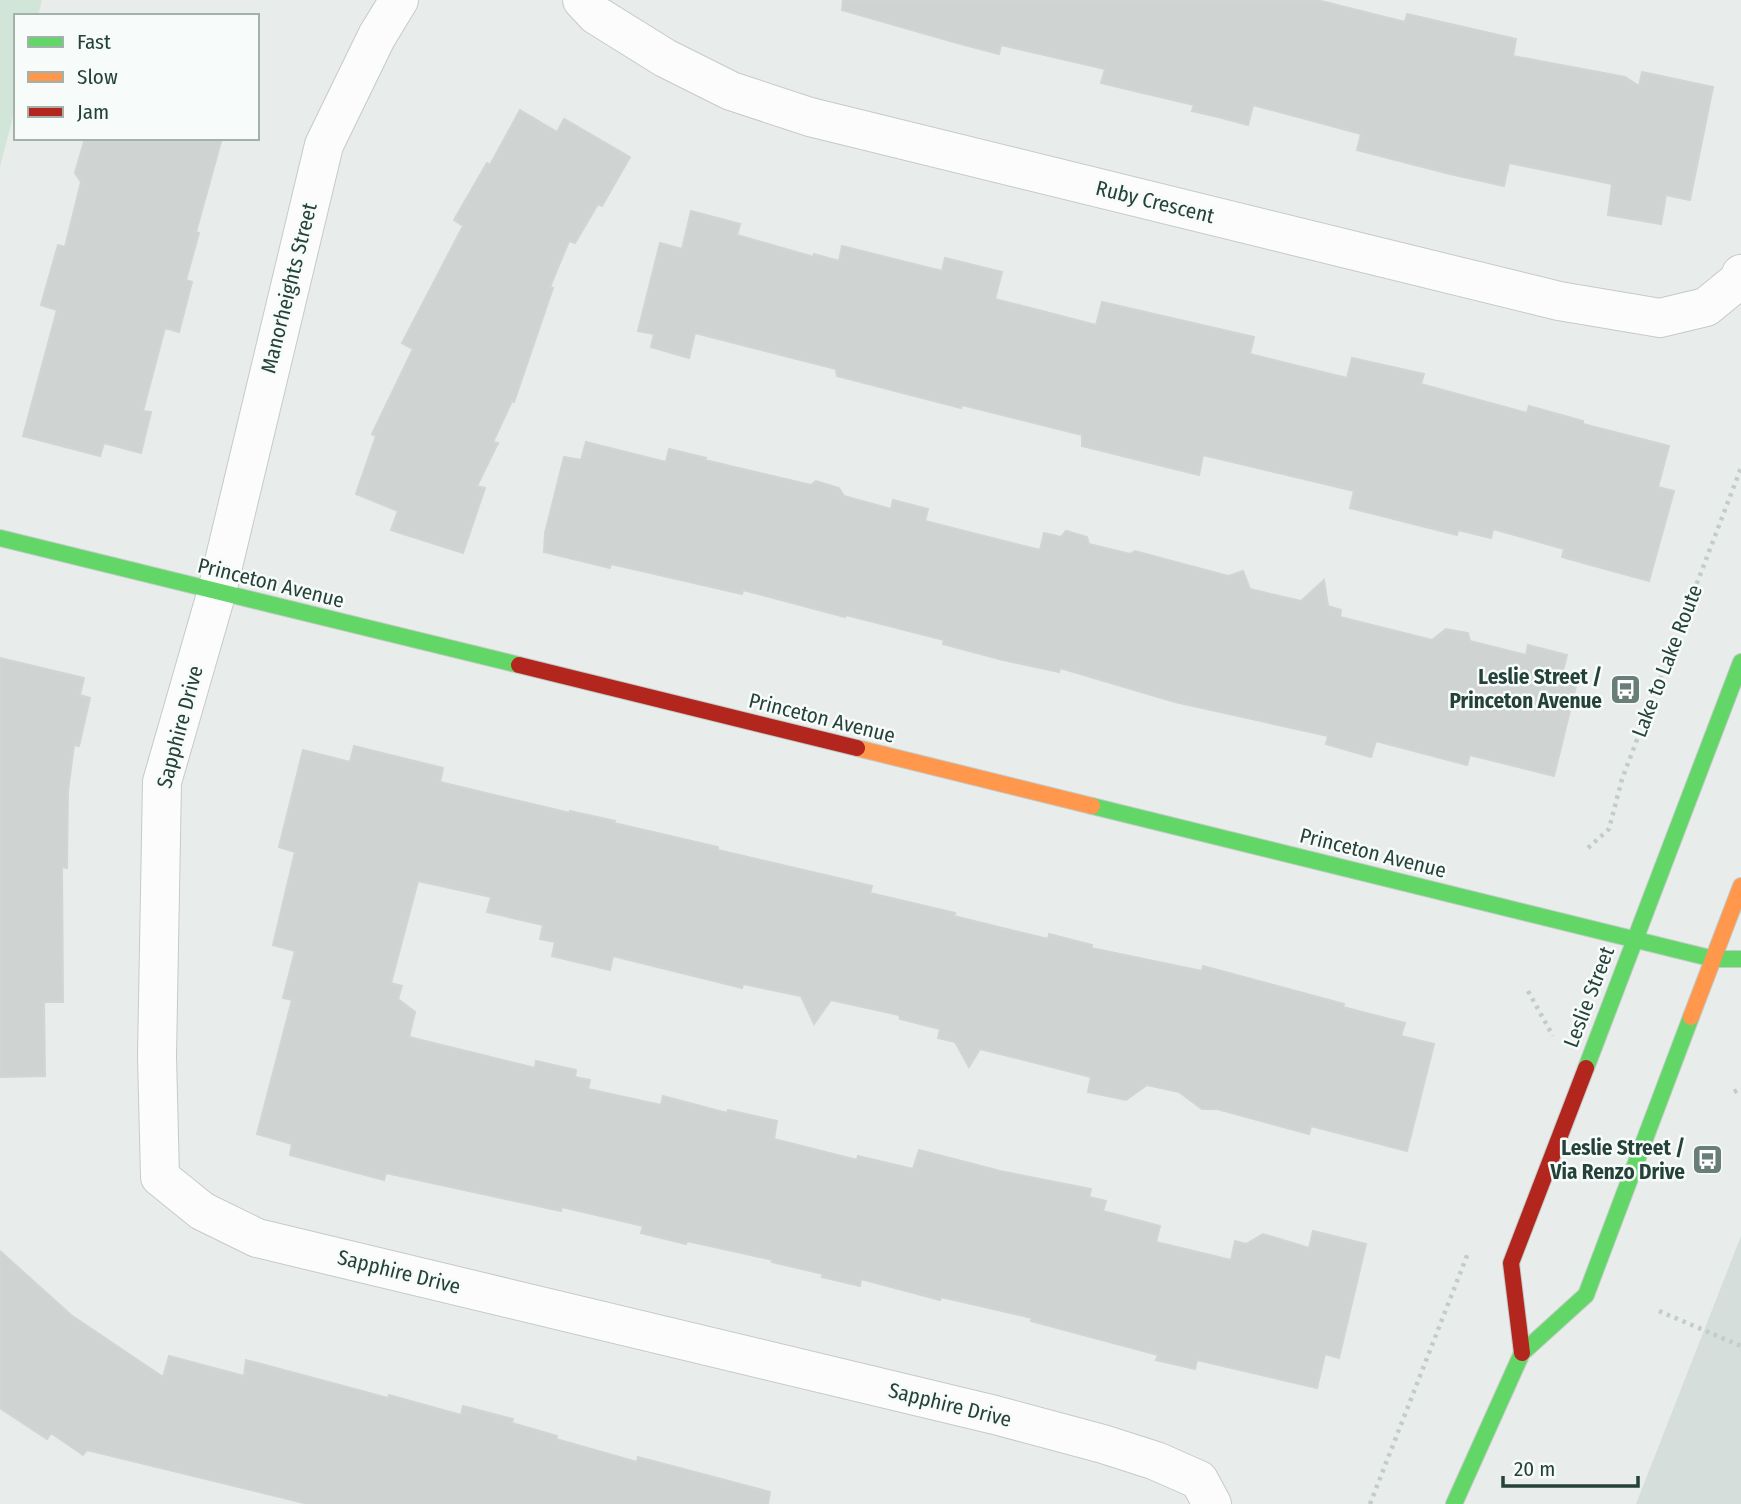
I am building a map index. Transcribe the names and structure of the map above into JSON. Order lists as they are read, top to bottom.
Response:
{
  "streets": {
    "street": [
      "Ruby Crescent",
      "Manorheights Street",
      "Princeton Avenue",
      "Sapphire Drive",
      "Leslie Street"
    ],
    "path": ["Lake to Lake Route"]
  },
  "crossings": [
    ["Manorheights Street", "Princeton Avenue"],
    ["Manorheights Street", "Sapphire Drive"],
    ["Princeton Avenue", "Sapphire Drive"],
    ["Princeton Avenue", "Leslie Street"]
  ],
  "places": {
    "bus stop": ["Leslie Street / Princeton Avenue", "Leslie Street / Via Renzo Drive"]
  },
  "legend": ["Fast", "Slow", "Jam"],
  "scale_bar": "20 m"
}
